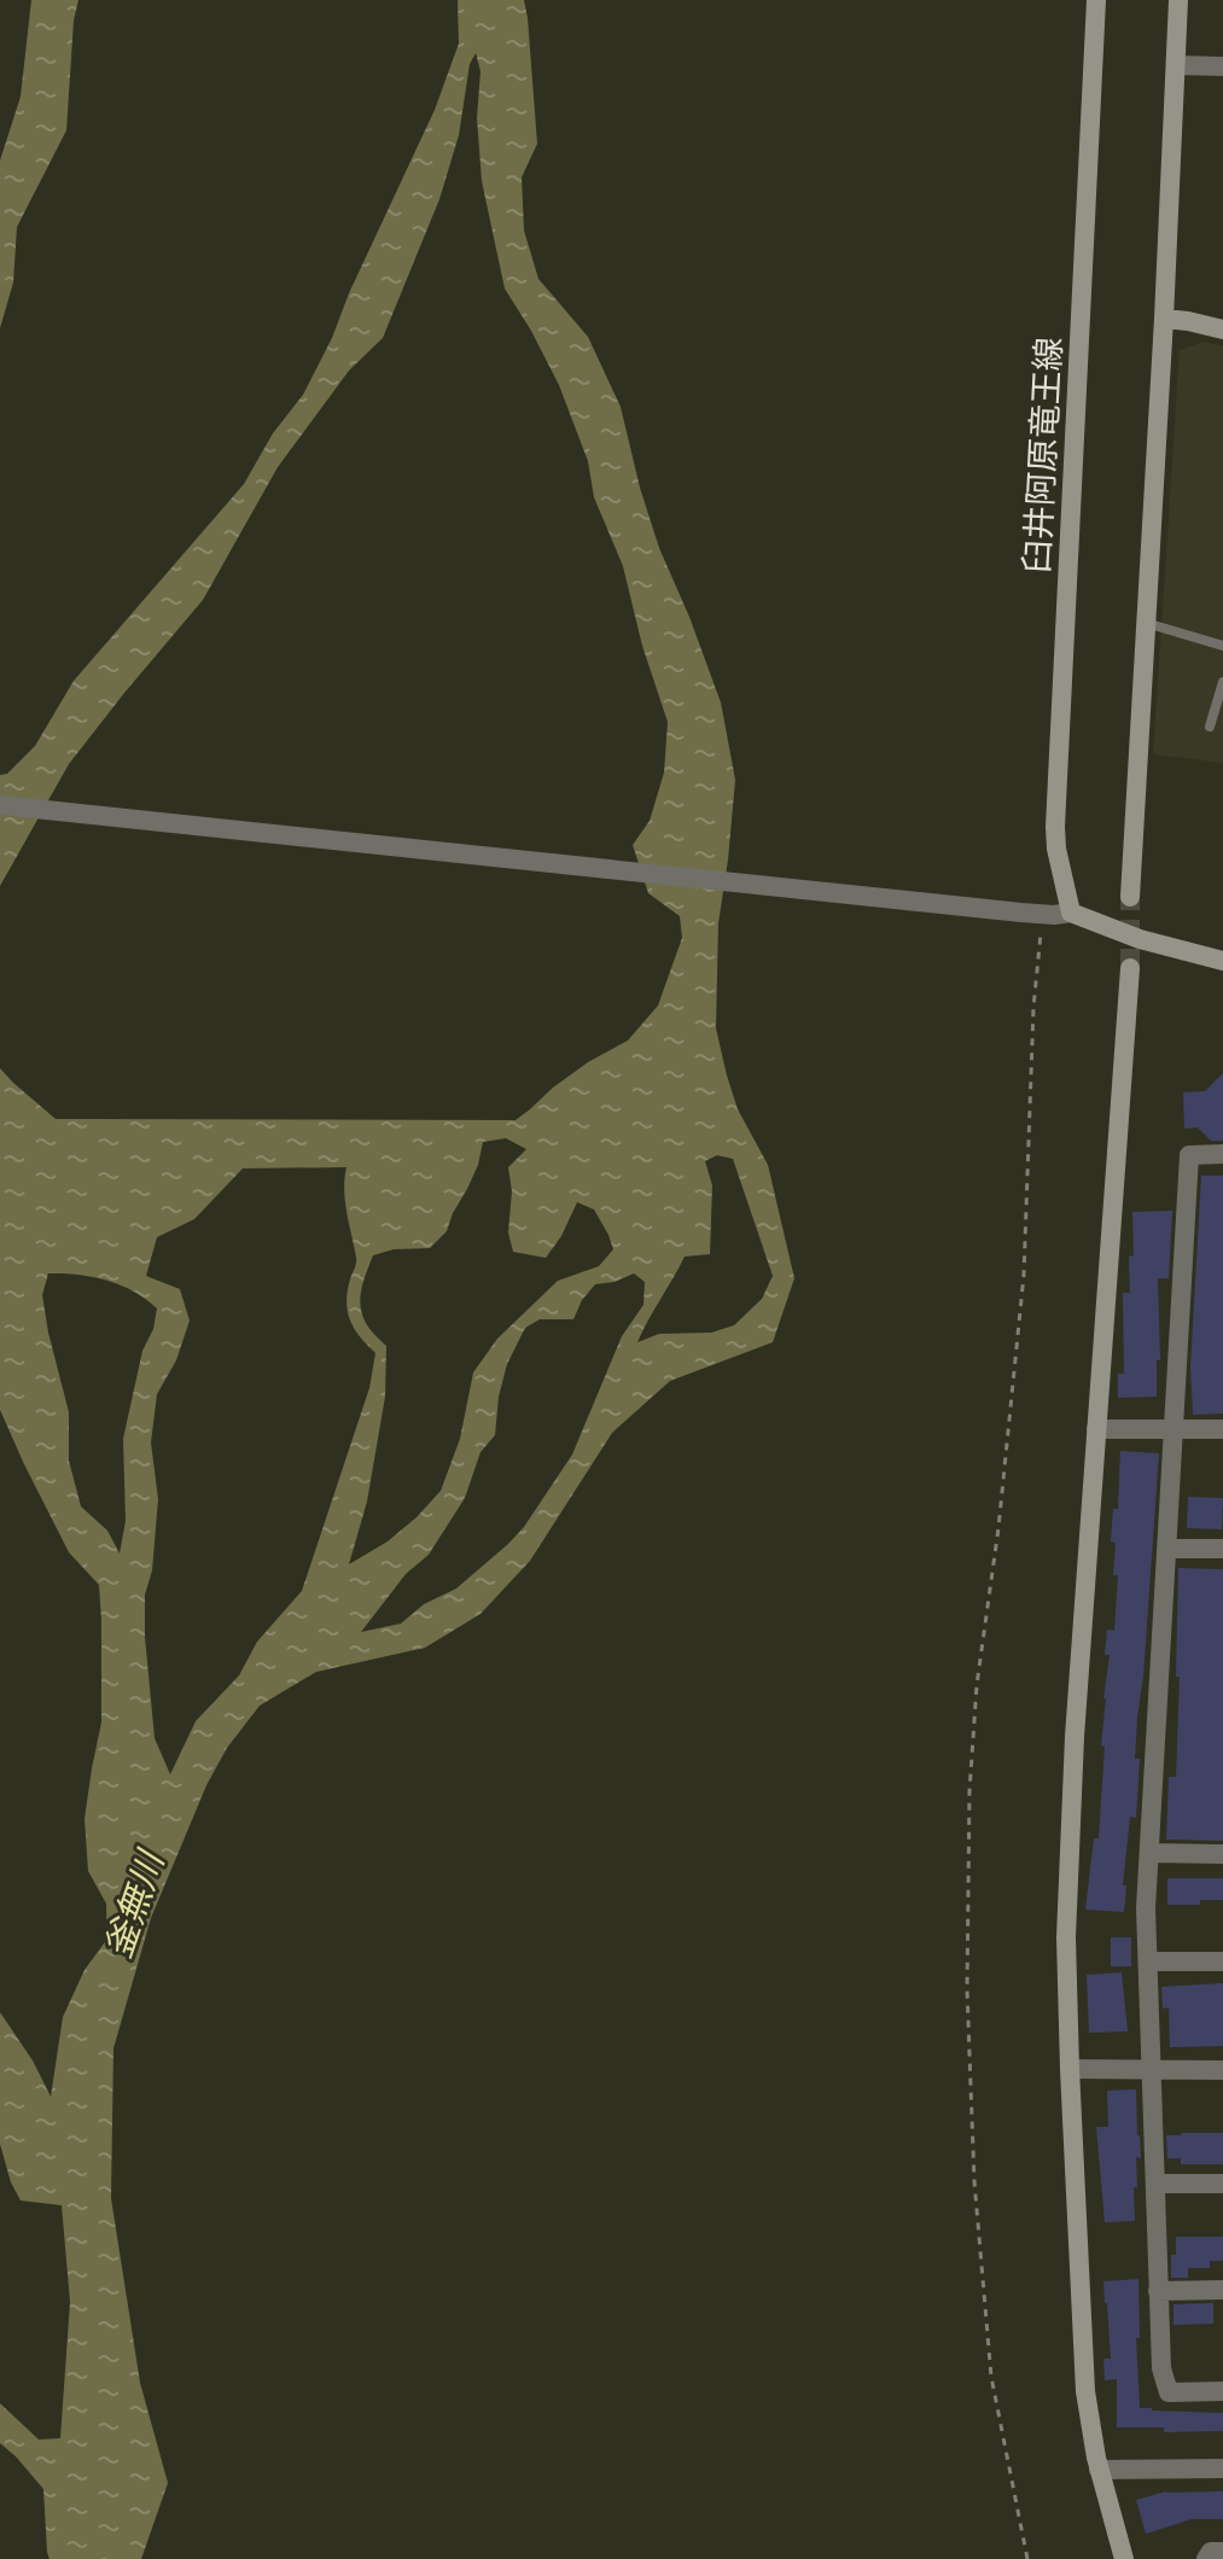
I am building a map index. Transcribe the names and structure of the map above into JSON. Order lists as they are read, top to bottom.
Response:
{
  "streets": {
    "street": ["臼井阿原竜王線"]
  },
  "water": ["釜無川"]
}
